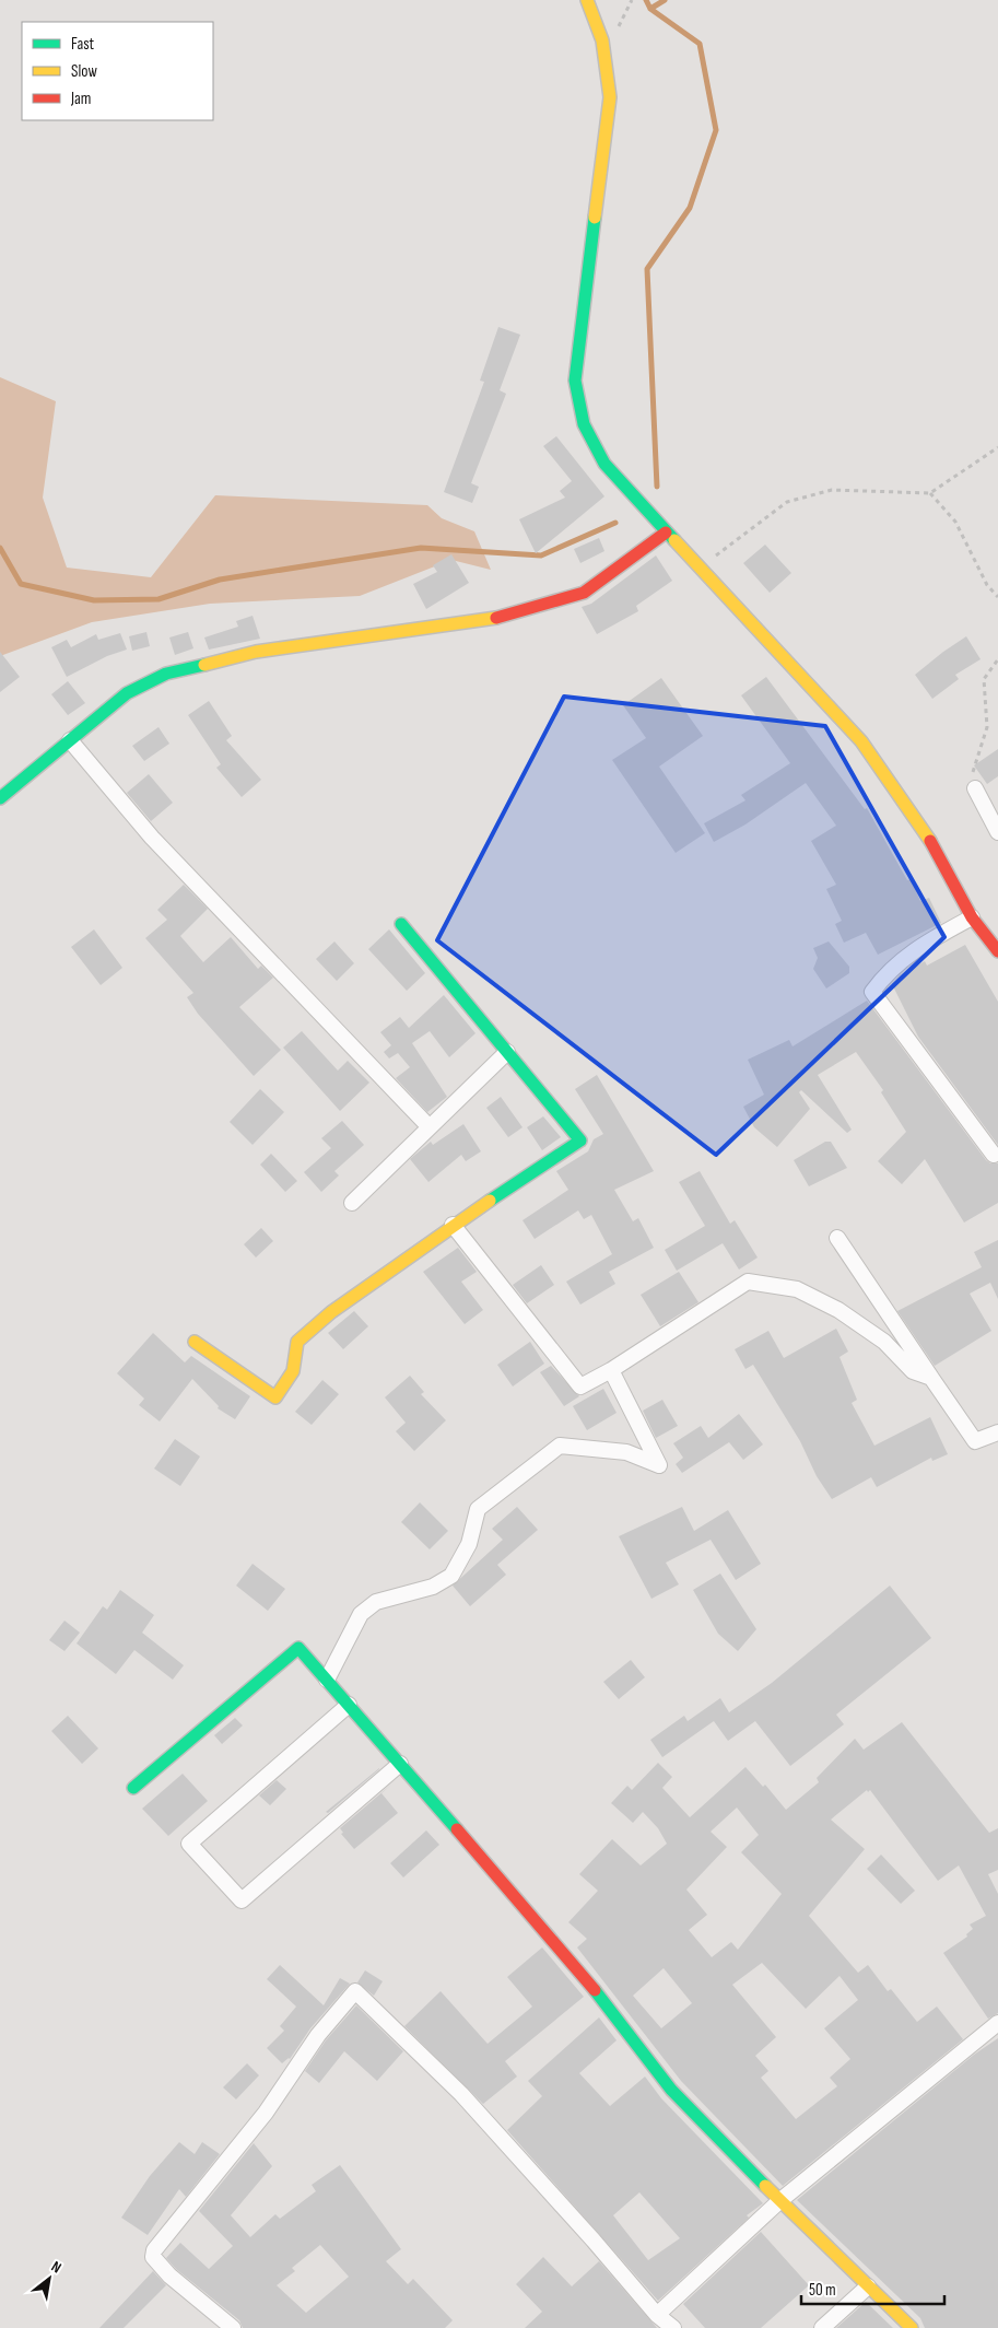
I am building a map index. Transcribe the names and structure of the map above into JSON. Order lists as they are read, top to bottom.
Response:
{
  "legend": ["Fast", "Slow", "Jam"],
  "scale_bar": "50 m",
  "north": "top right"
}
